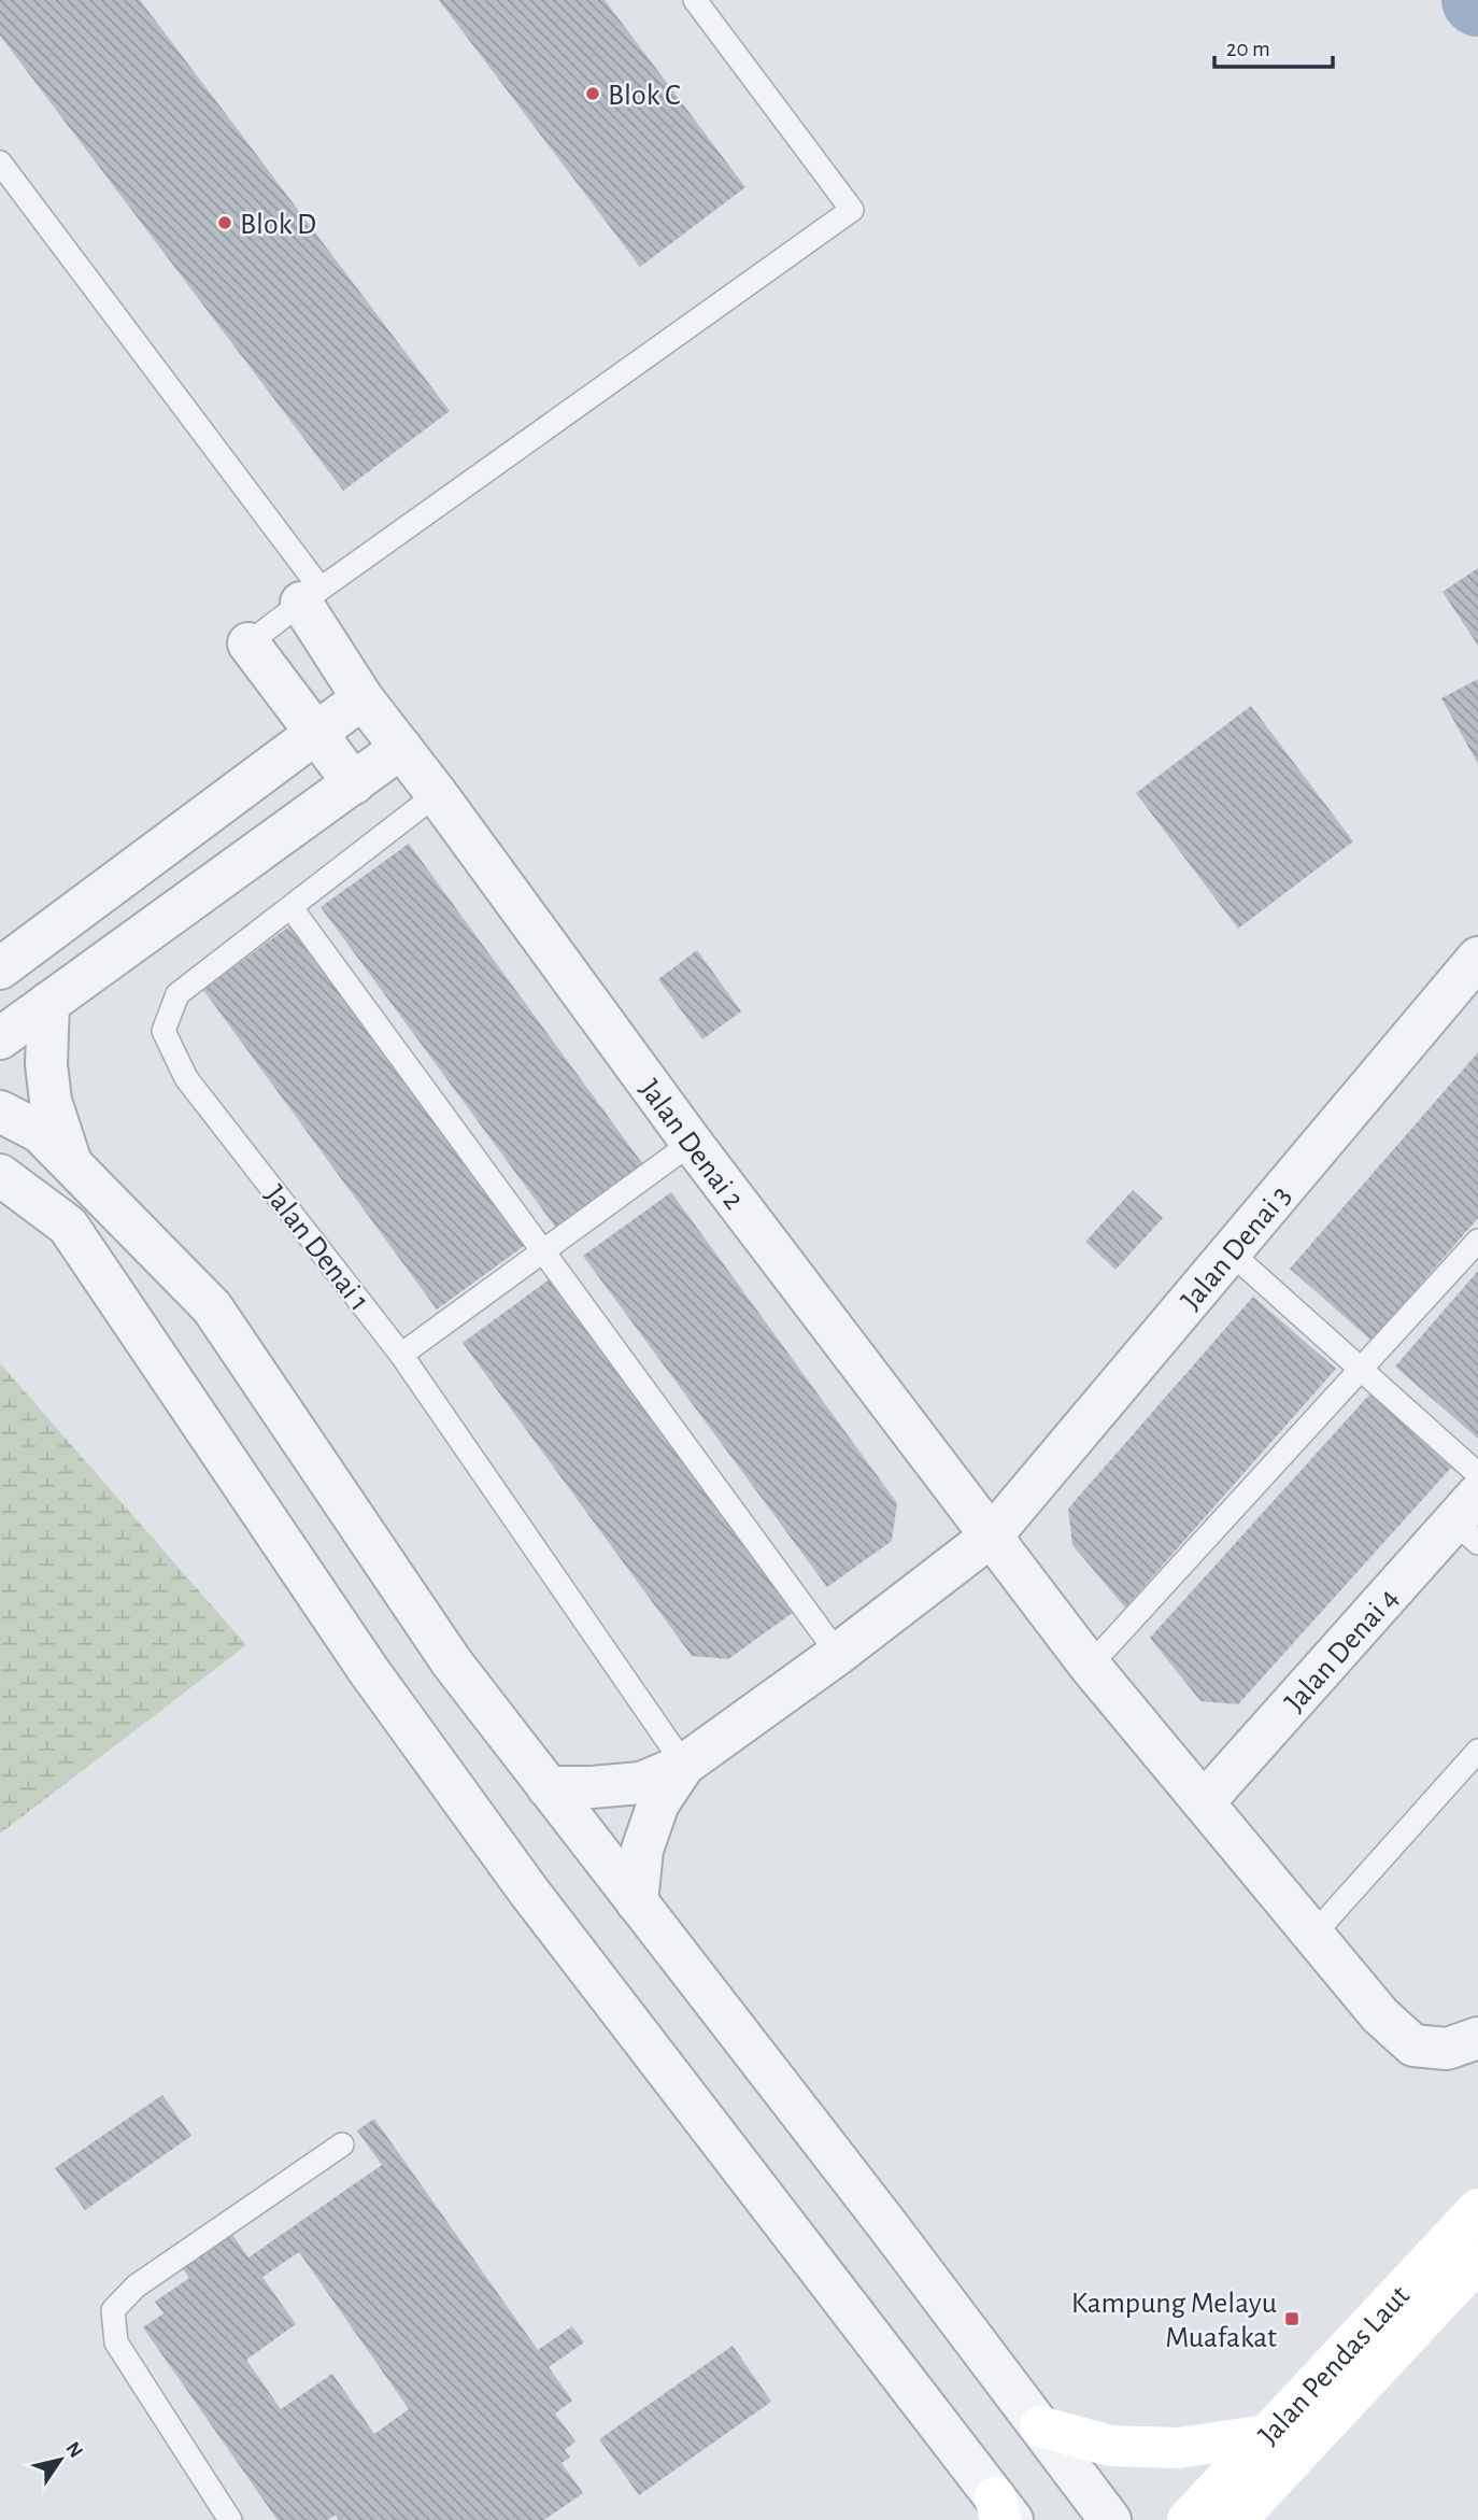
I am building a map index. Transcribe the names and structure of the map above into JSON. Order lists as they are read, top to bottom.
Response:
{
  "streets": {
    "main road": ["Jalan Pendas Laut"],
    "street": ["Jalan Denai 2", "Jalan Denai 3", "Jalan Denai 4"],
    "lane": ["Jalan Denai 1"]
  },
  "crossings": [
    ["Jalan Denai 2", "Jalan Denai 1"],
    ["Jalan Denai 2", "Jalan Denai 3"],
    ["Jalan Denai 2", "Jalan Denai 4"],
    ["Jalan Denai 1", "Jalan Denai 3"]
  ],
  "places": {
    "other": ["Blok C", "Blok D"],
    "transit": ["Kampung Melayu Muafakat"]
  },
  "scale_bar": "20 m",
  "north": "top right"
}
